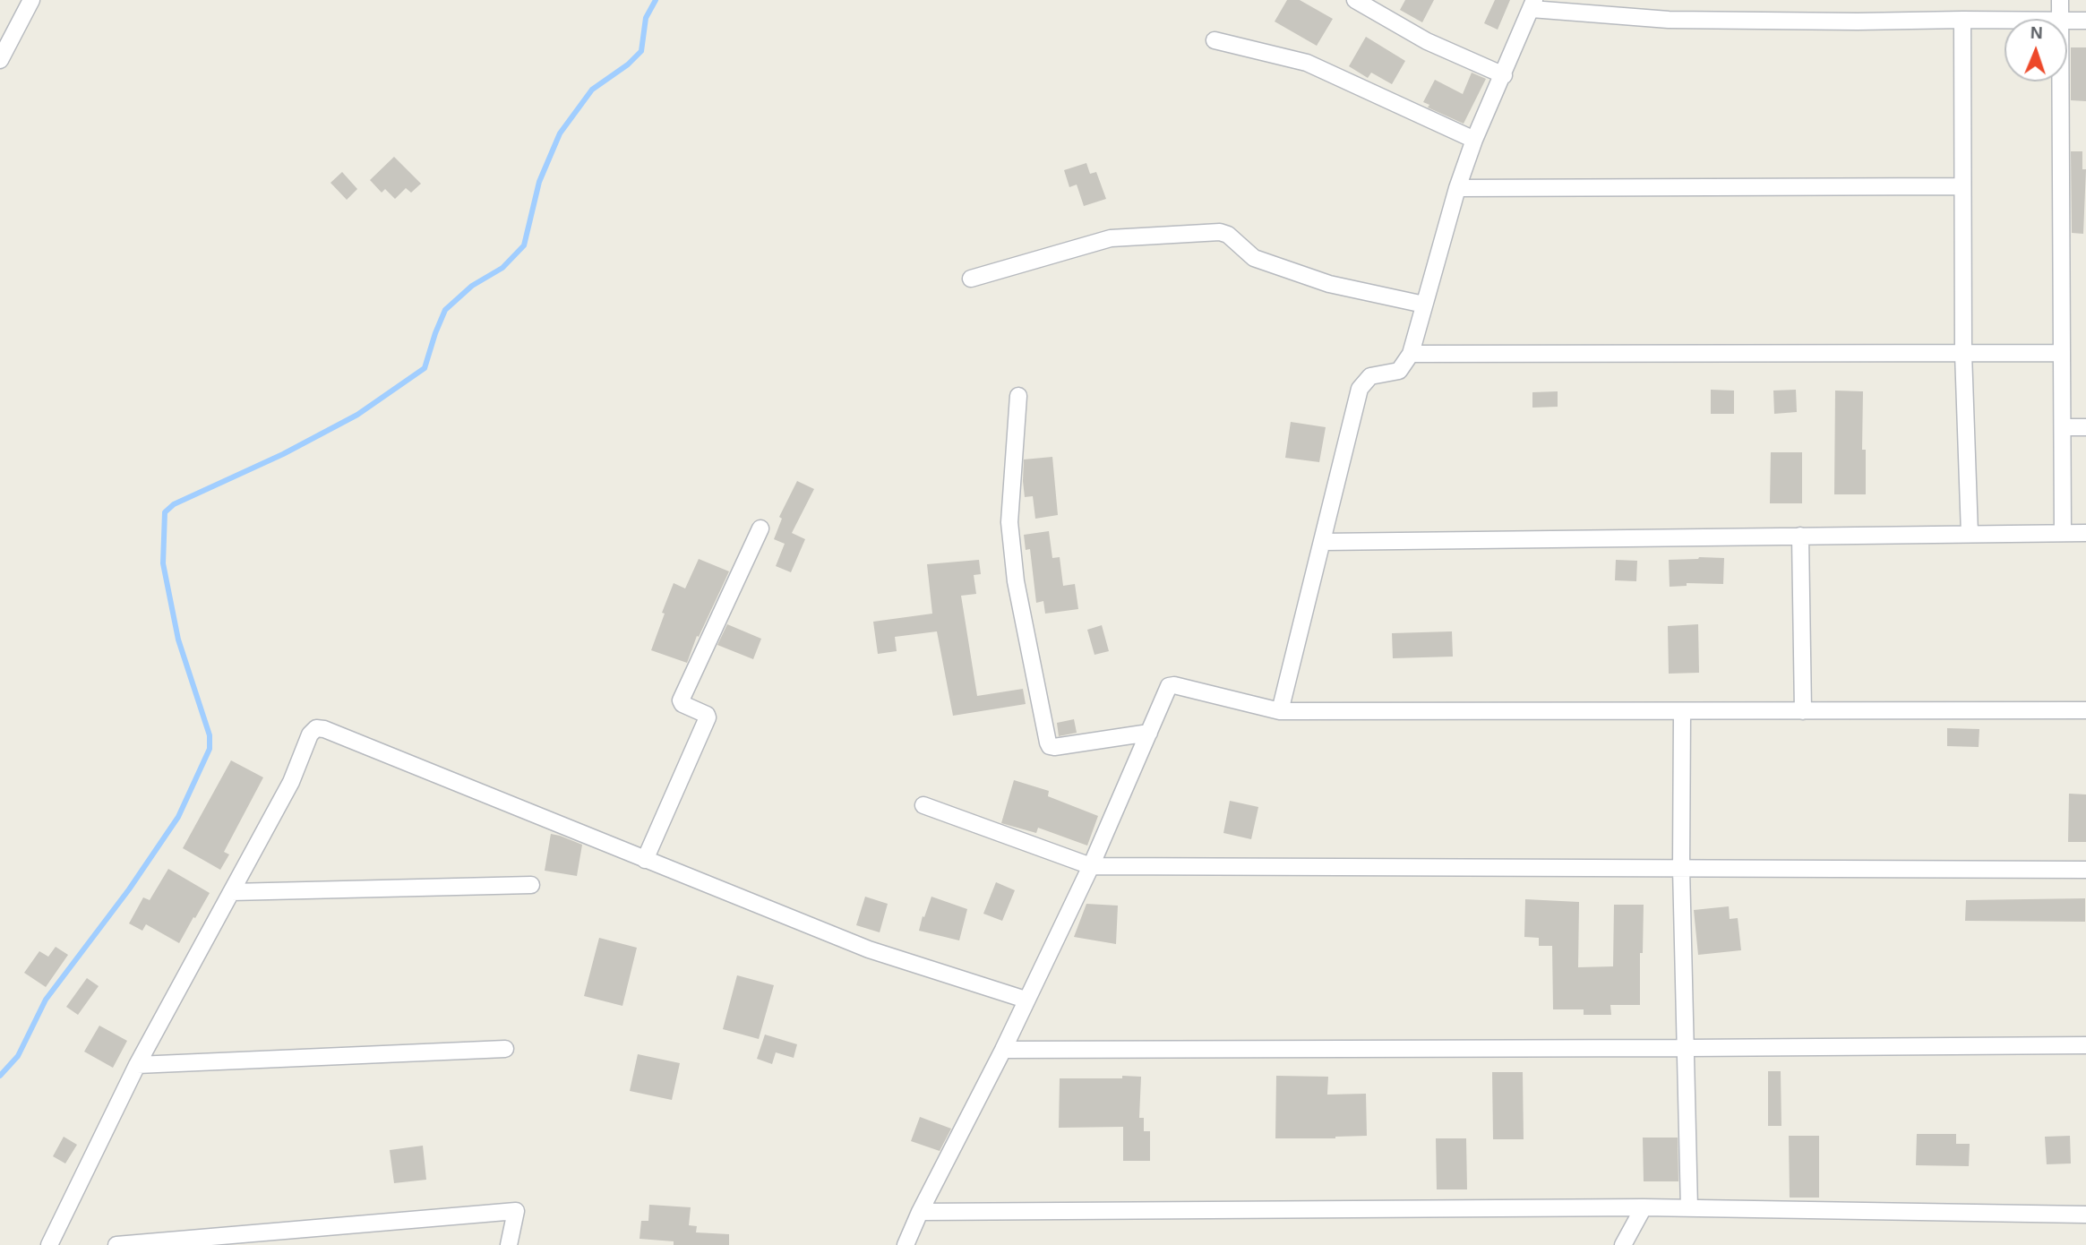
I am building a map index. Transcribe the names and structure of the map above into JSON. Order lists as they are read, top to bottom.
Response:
{
  "north": "top"
}
